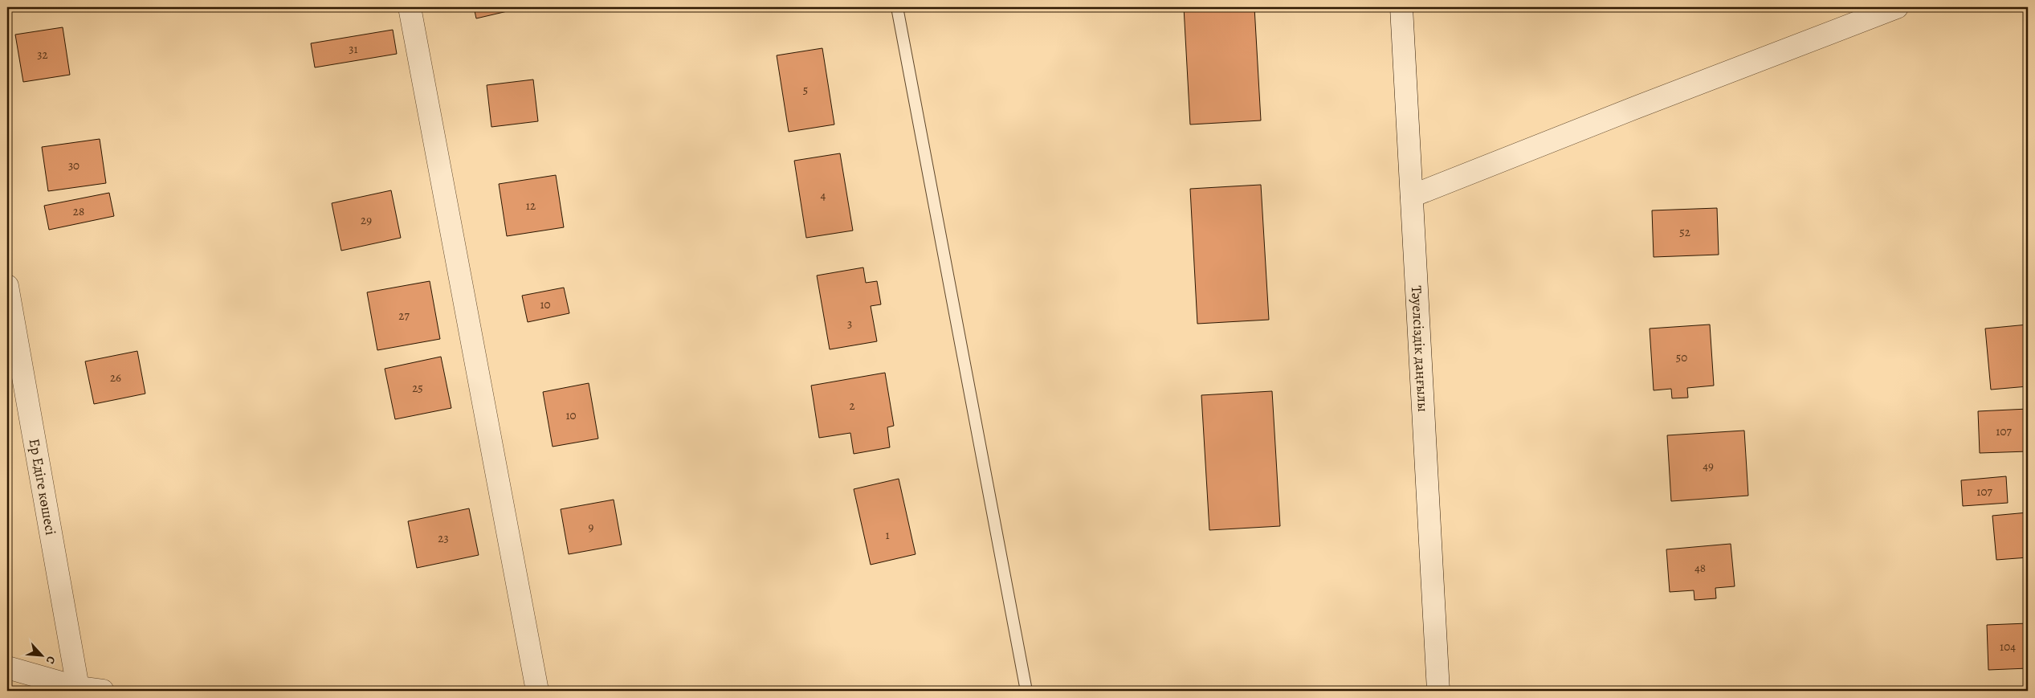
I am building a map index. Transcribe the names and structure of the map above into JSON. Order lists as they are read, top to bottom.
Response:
{
  "streets": {
    "street": ["Тәуелсіздік даңғылы", "Ер Едіге көшесі"]
  },
  "house_numbers": [
    "31",
    "32",
    "5",
    "30",
    "4",
    "12",
    "28",
    "29",
    "52",
    "10",
    "27",
    "3",
    "50",
    "26",
    "25",
    "2",
    "10",
    "107",
    "49",
    "107",
    "9",
    "1",
    "23",
    "48",
    "104"
  ],
  "north": "bottom right"
}
